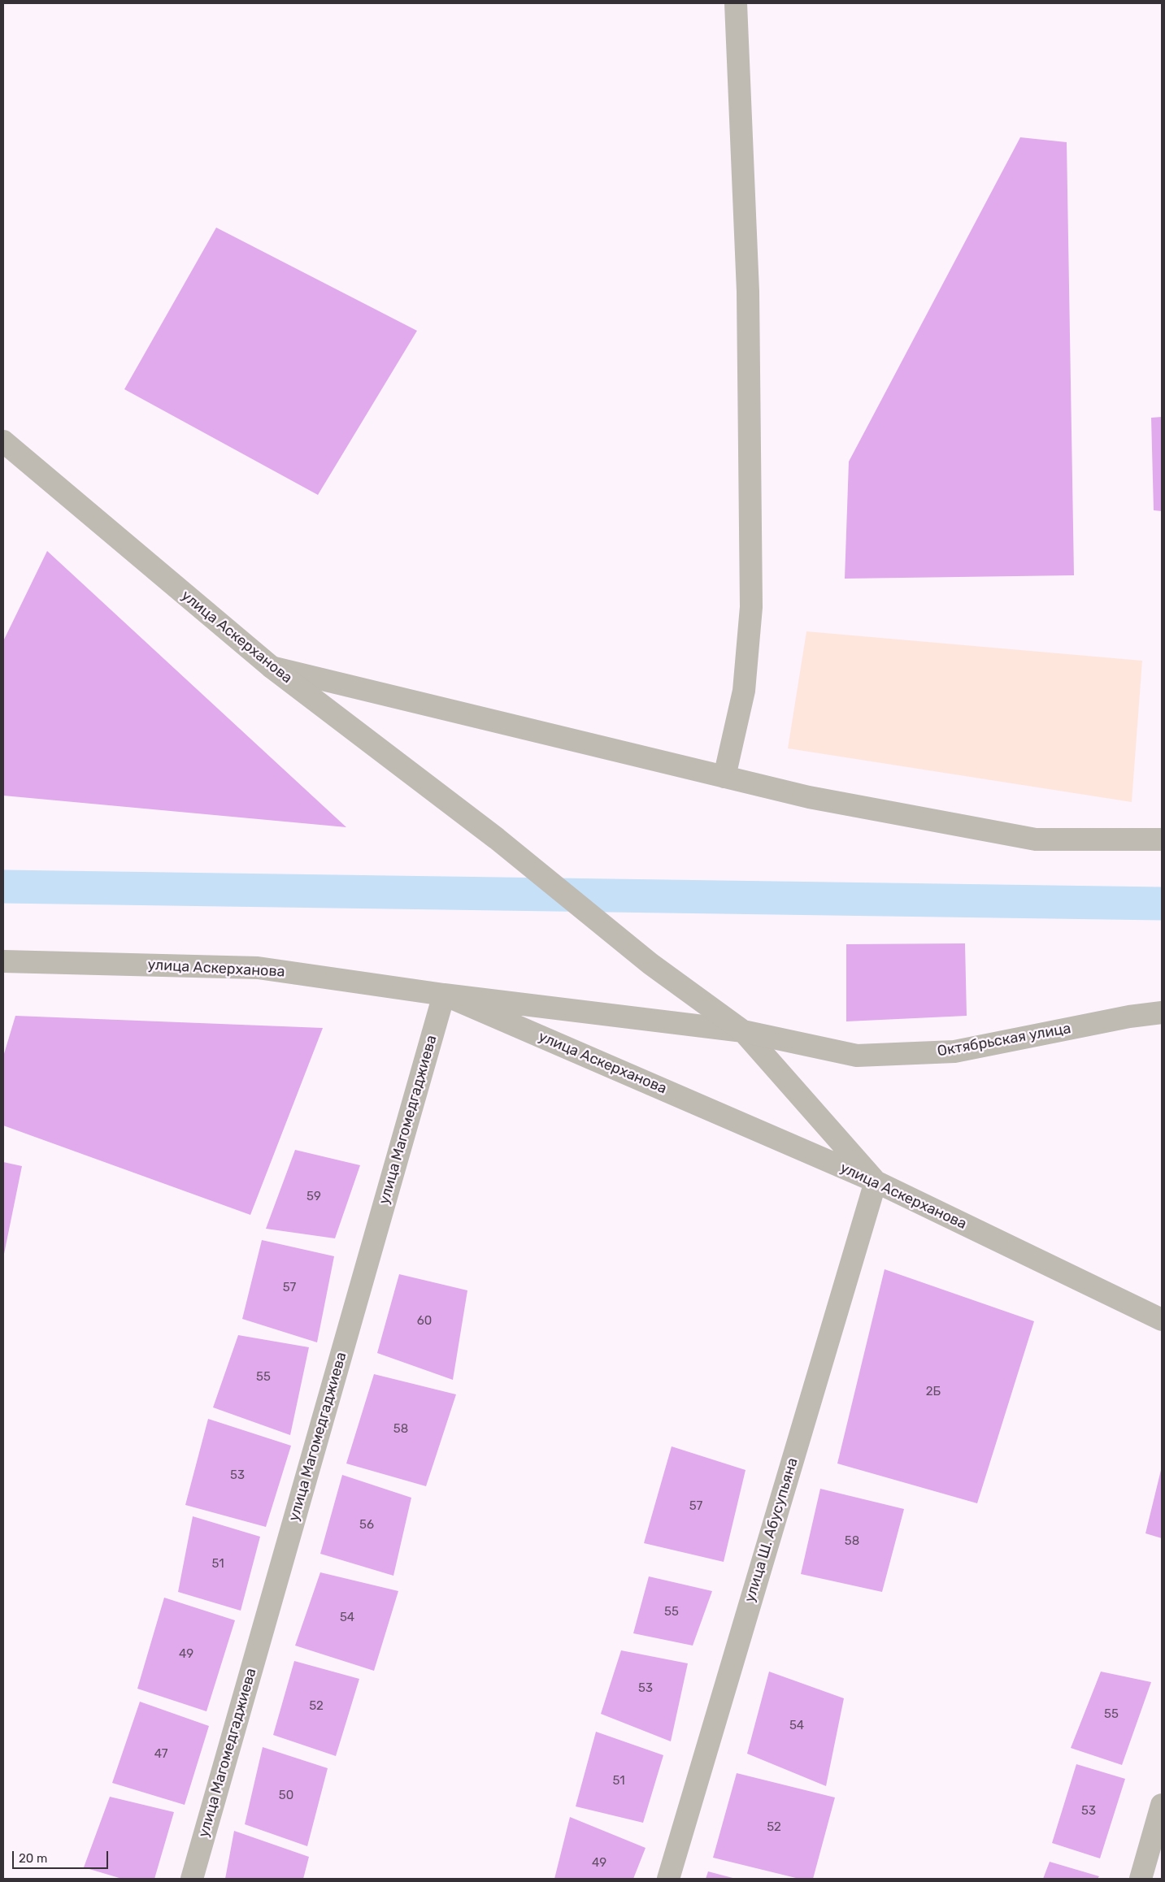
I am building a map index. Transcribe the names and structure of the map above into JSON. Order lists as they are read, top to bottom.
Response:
{
  "streets": {
    "street": [
      "улица Аскерханова",
      "Октябрьская улица",
      "улица Магомедгаджиева",
      "улица Ш. Абусупьяна"
    ]
  },
  "crossings": [
    ["улица Аскерханова", "Октябрьская улица"],
    ["улица Аскерханова", "улица Магомедгаджиева"],
    ["улица Аскерханова", "улица Ш. Абусупьяна"]
  ],
  "house_numbers": [
    "59",
    "57",
    "60",
    "55",
    "2Б",
    "58",
    "53",
    "57",
    "56",
    "58",
    "51",
    "55",
    "54",
    "49",
    "53",
    "52",
    "55",
    "54",
    "47",
    "51",
    "50",
    "53",
    "52",
    "49"
  ],
  "scale_bar": "20 m"
}
